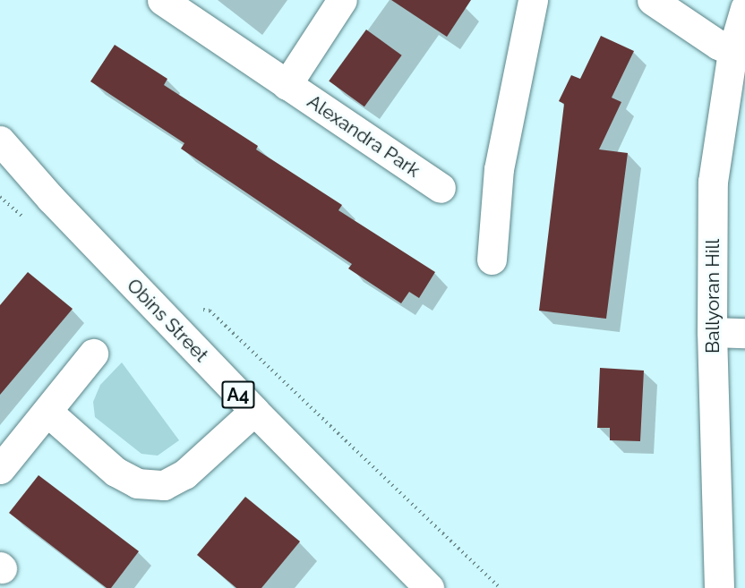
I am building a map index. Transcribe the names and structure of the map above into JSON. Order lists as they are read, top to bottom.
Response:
{
  "streets": {
    "street": [
      "Alexandra Park",
      "Ballyoran Hill",
      "Obins Street",
      "A4"
    ]
  }
}
